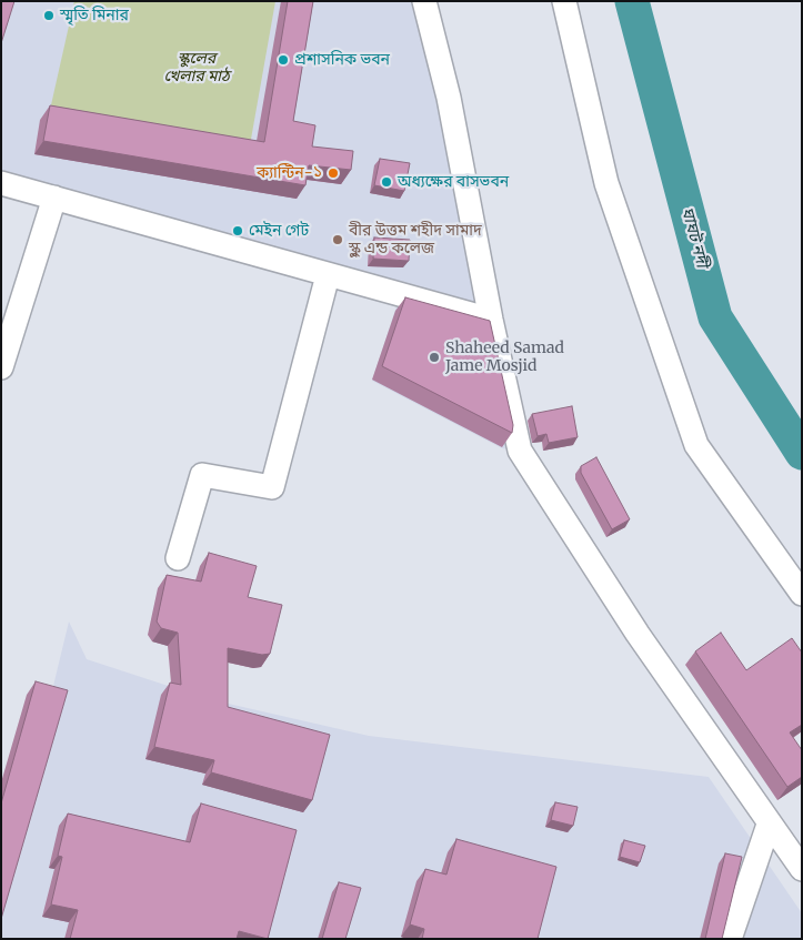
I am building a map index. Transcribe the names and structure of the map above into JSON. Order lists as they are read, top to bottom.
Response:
{
  "water": ["ঘাঘট নদী"],
  "parks": ["স্কুলের খেলার মাঠ"],
  "places": [
    "স্মৃতি মিনার",
    "প্রশাসনিক ভবন",
    "ক্যান্টিন-১",
    "অধ্যক্ষের বাসভবন",
    "মেইন গেট",
    "বীর উত্তম শহীদ সামাদ স্কুল এন্ড কলেজ",
    "Shaheed Samad Jame Mosjid"
  ]
}
